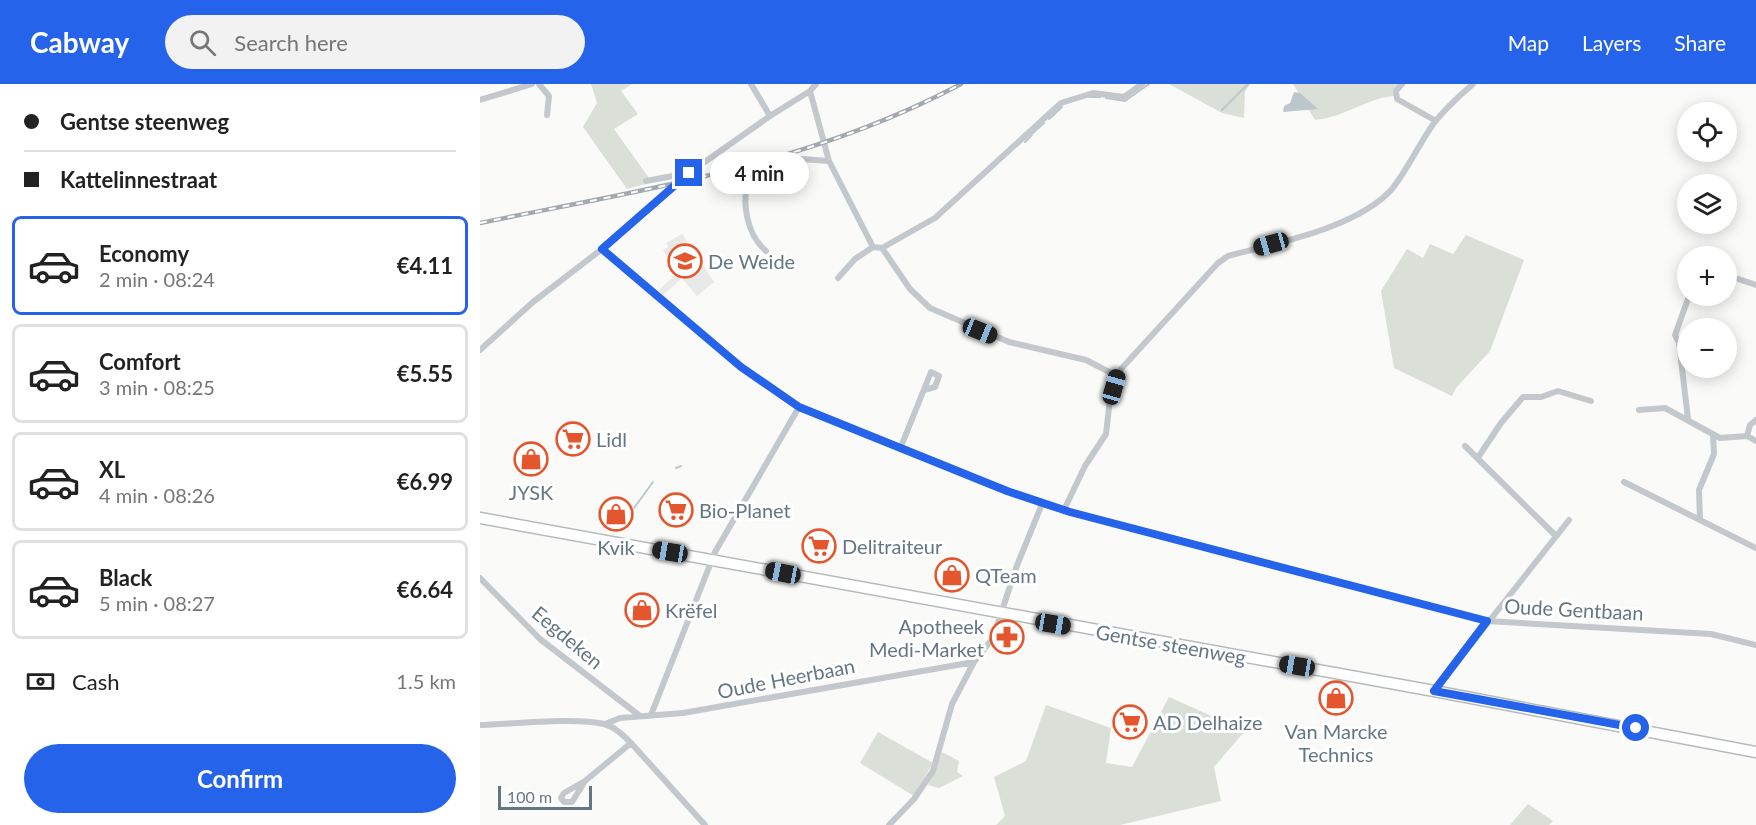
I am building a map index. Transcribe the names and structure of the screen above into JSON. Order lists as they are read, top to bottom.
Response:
{
  "streets": {
    "main road": ["Gentse steenweg"],
    "street": ["Oude Gentbaan", "Eegdeken", "Oude Heerbaan"]
  },
  "crossings": [
    ["Eegdeken", "Oude Heerbaan"]
  ],
  "places": {
    "school or university": ["De Weide"],
    "supermarket": [
      "Lidl",
      "Bio-Planet",
      "Delitraiteur",
      "AD Delhaize"
    ],
    "shop": [
      "JYSK",
      "Kvik",
      "QTeam",
      "Krëfel",
      "Van Marcke Technics"
    ],
    "pharmacy": ["Apotheek Medi-Market"]
  },
  "scale_bar": "100 m",
  "page": {
    "header": "Cabway",
    "search": "Search here",
    "nav": ["Map", "Layers", "Share"],
    "banner": ["Gentse steenweg", "Kattelinnestraat"],
    "map_buttons": ["+", "−"],
    "bubble": "4 min",
    "list": [
      {
        "name": "Economy",
        "note": "2 min · 08:24",
        "value": "€4.11"
      },
      {
        "name": "Comfort",
        "note": "3 min · 08:25",
        "value": "€5.55"
      },
      {
        "name": "XL",
        "note": "4 min · 08:26",
        "value": "€6.99"
      },
      {
        "name": "Black",
        "note": "5 min · 08:27",
        "value": "€6.64"
      }
    ],
    "pay": ["Cash", "1.5 km"],
    "buttons": "Confirm",
    "scale": "100 m"
  }
}
